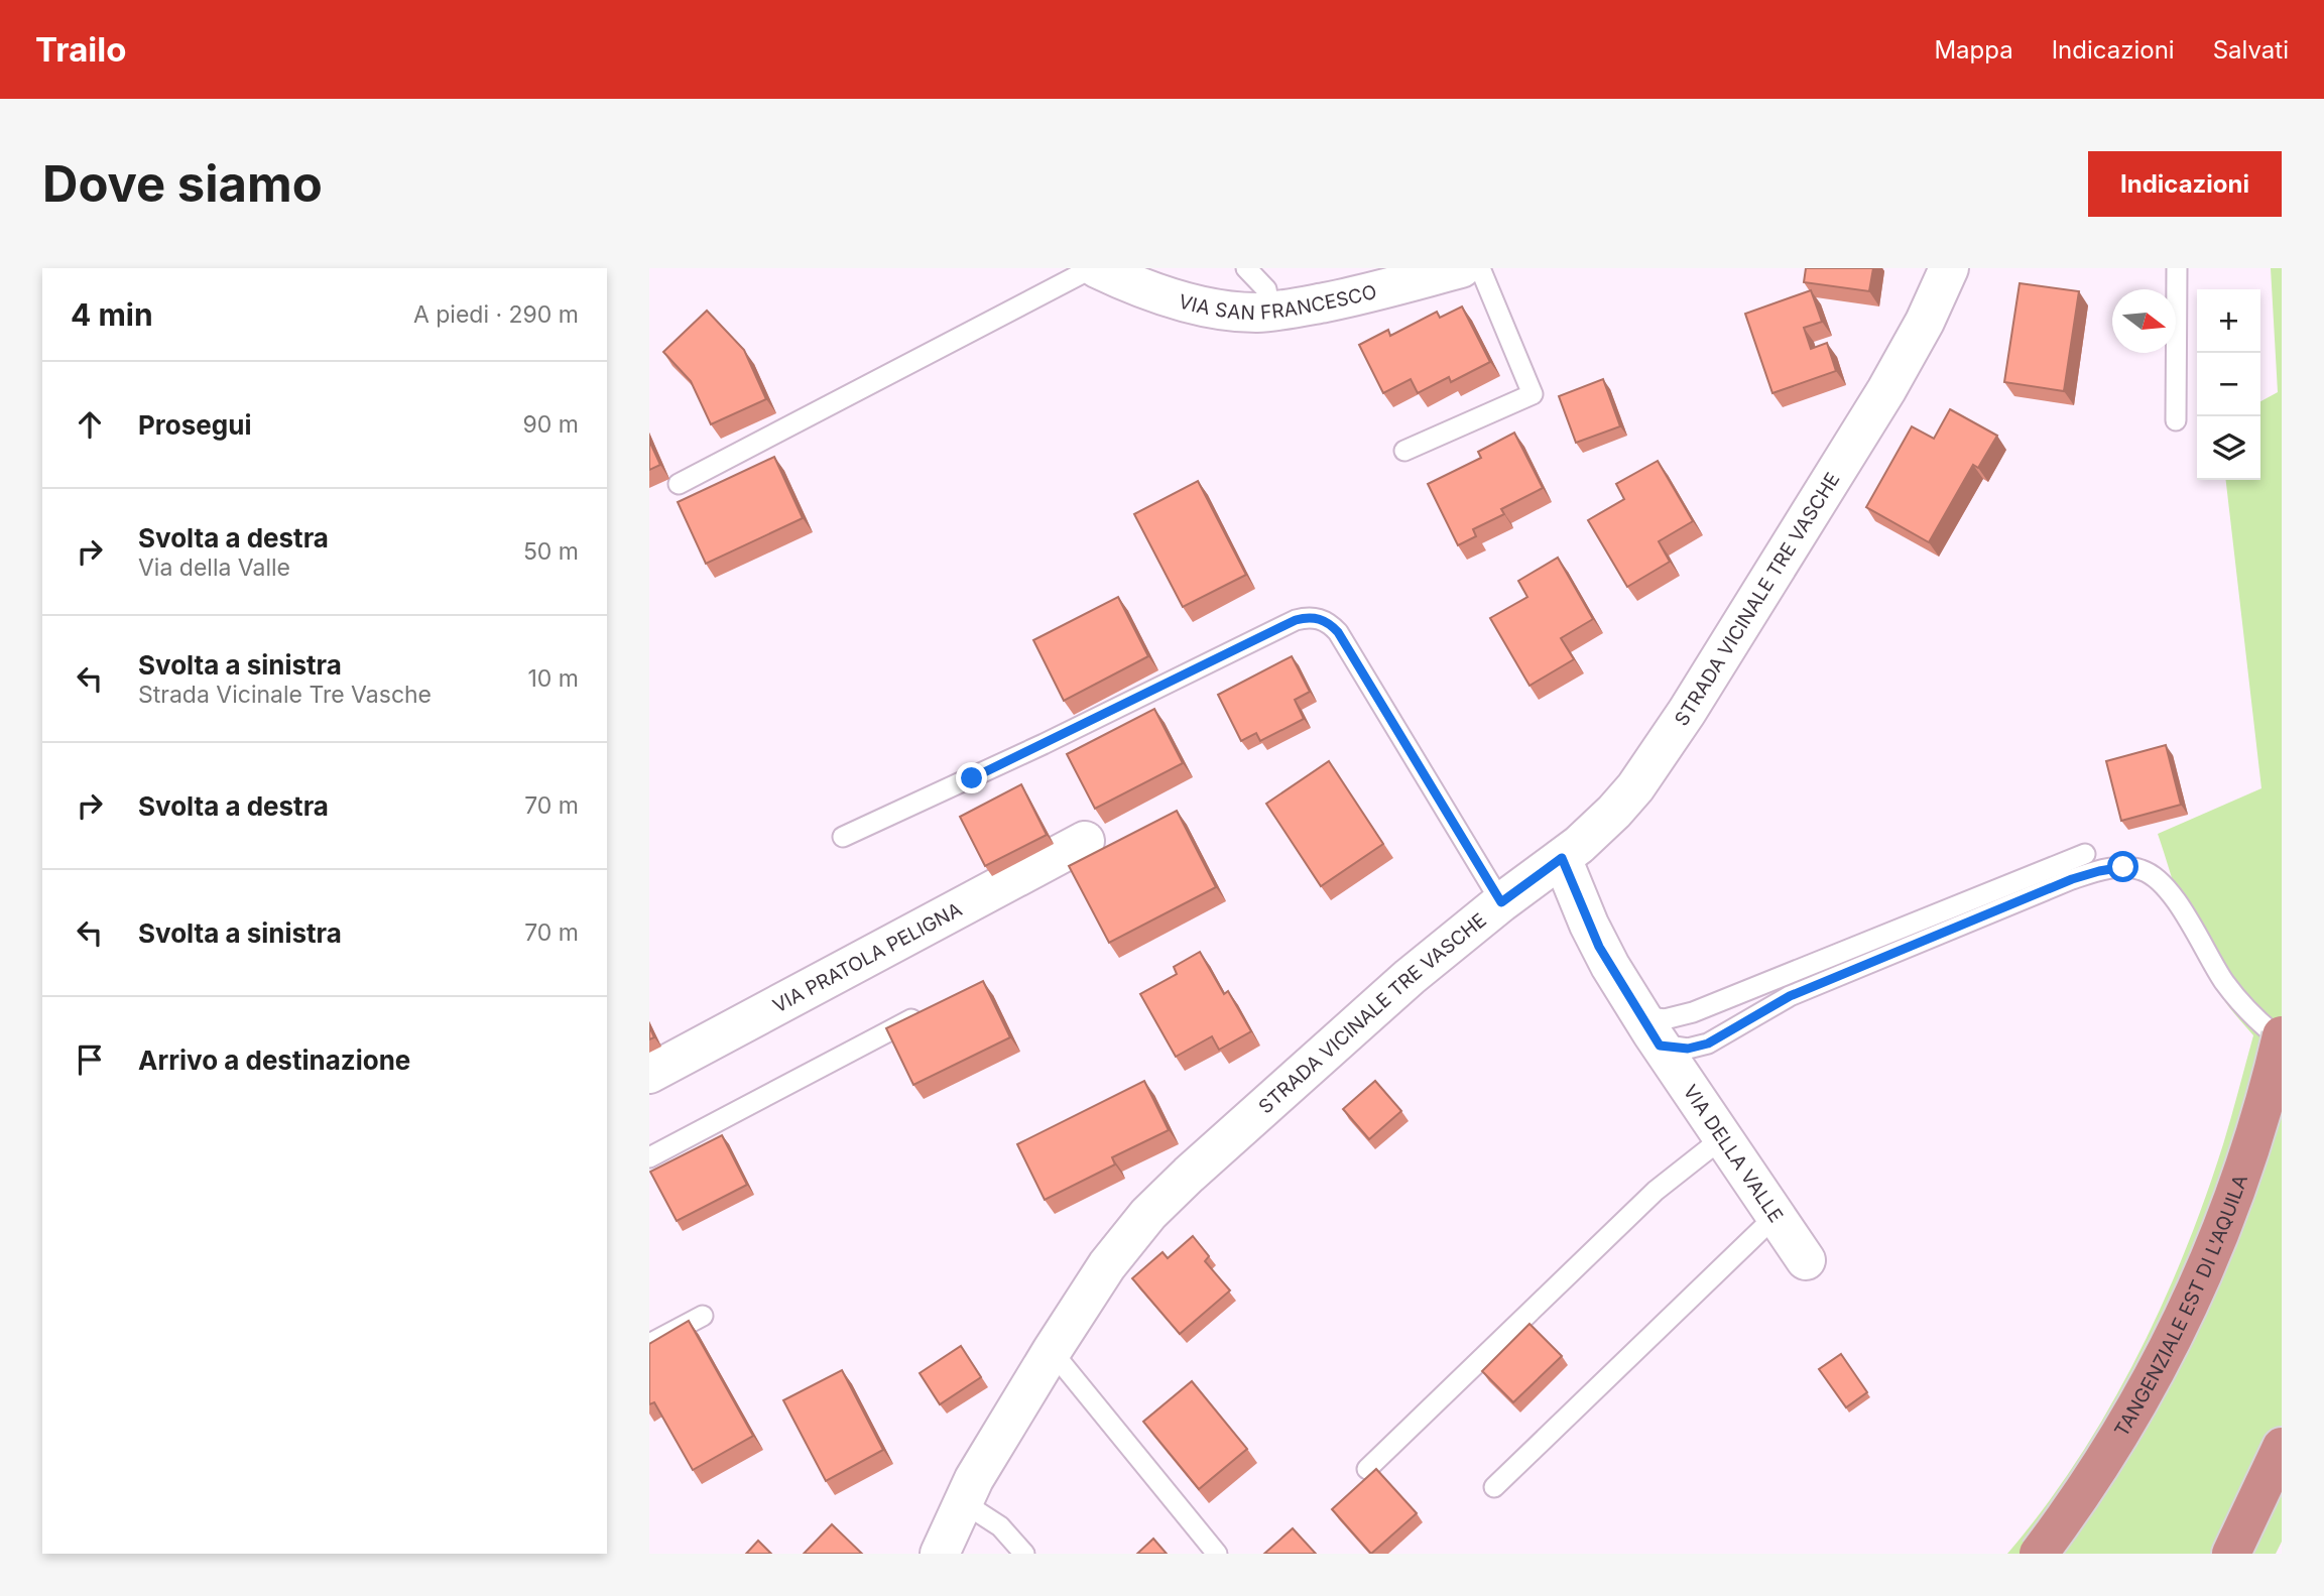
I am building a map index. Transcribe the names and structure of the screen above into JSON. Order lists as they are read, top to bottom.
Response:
{
  "streets": {
    "highway": ["TANGENZIALE EST DI L'AQUILA"],
    "street": [
      "VIA SAN FRANCESCO",
      "STRADA VICINALE TRE VASCHE",
      "VIA PRATOLA PELIGNA",
      "VIA DELLA VALLE"
    ]
  },
  "crossings": [
    ["STRADA VICINALE TRE VASCHE", "VIA DELLA VALLE"]
  ],
  "north": "right",
  "page": {
    "header": "Trailo",
    "nav": ["Mappa", "Indicazioni", "Salvati"],
    "buttons": "Indicazioni",
    "title": "Dove siamo",
    "heading": ["4 min", "A piedi · 290 m"],
    "map_buttons": ["+", "−"],
    "list": [
      ["Prosegui", "90 m"],
      ["Svolta a destra", "Via della Valle", "50 m"],
      ["Svolta a sinistra", "Strada Vicinale Tre Vasche", "10 m"],
      ["Svolta a destra", "70 m"],
      ["Svolta a sinistra", "70 m"],
      "Arrivo a destinazione"
    ]
  }
}
